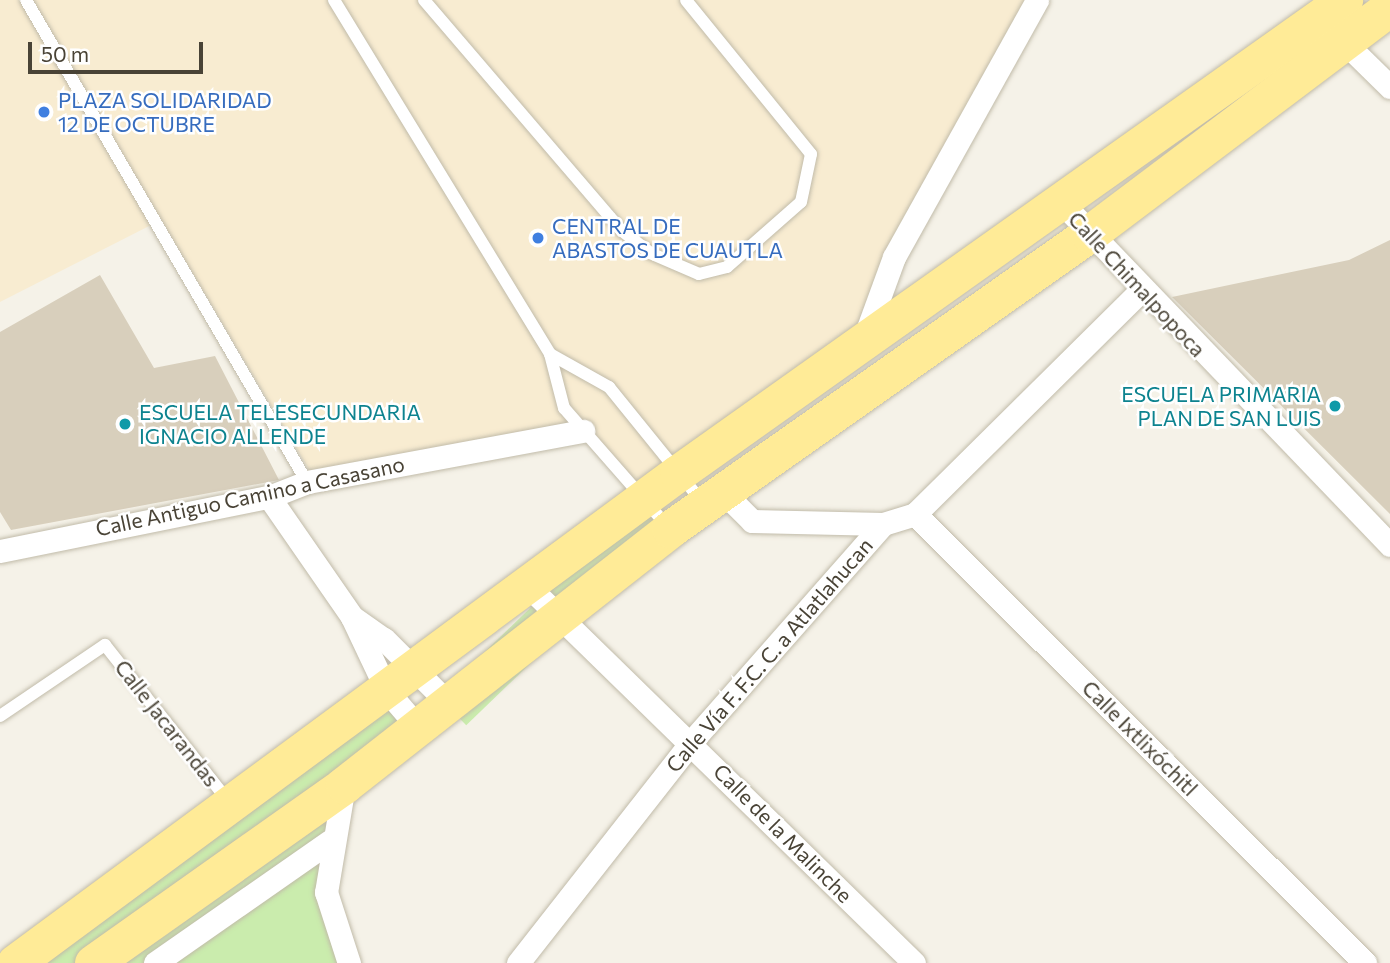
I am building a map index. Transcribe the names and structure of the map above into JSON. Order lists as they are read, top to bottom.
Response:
{
  "streets": {
    "street": [
      "Calle Chimalpopoca",
      "Calle Antiguo Camino a Casasano",
      "Calle Vía F. F.C. C. a Atlatlahucan",
      "Calle Ixtlixóchitl",
      "Calle de la Malinche"
    ],
    "lane": ["Calle Jacarandas"]
  },
  "crossings": [
    ["Calle Chimalpopoca", "Calle Vía F. F.C. C. a Atlatlahucan"],
    ["Calle Vía F. F.C. C. a Atlatlahucan", "Calle Ixtlixóchitl"],
    ["Calle Vía F. F.C. C. a Atlatlahucan", "Calle de la Malinche"]
  ],
  "places": [
    "PLAZA SOLIDARIDAD 12 DE OCTUBRE",
    "CENTRAL DE ABASTOS DE CUAUTLA",
    "ESCUELA PRIMARIA PLAN DE SAN LUIS",
    "ESCUELA TELESECUNDARIA IGNACIO ALLENDE"
  ],
  "scale_bar": "50 m"
}
